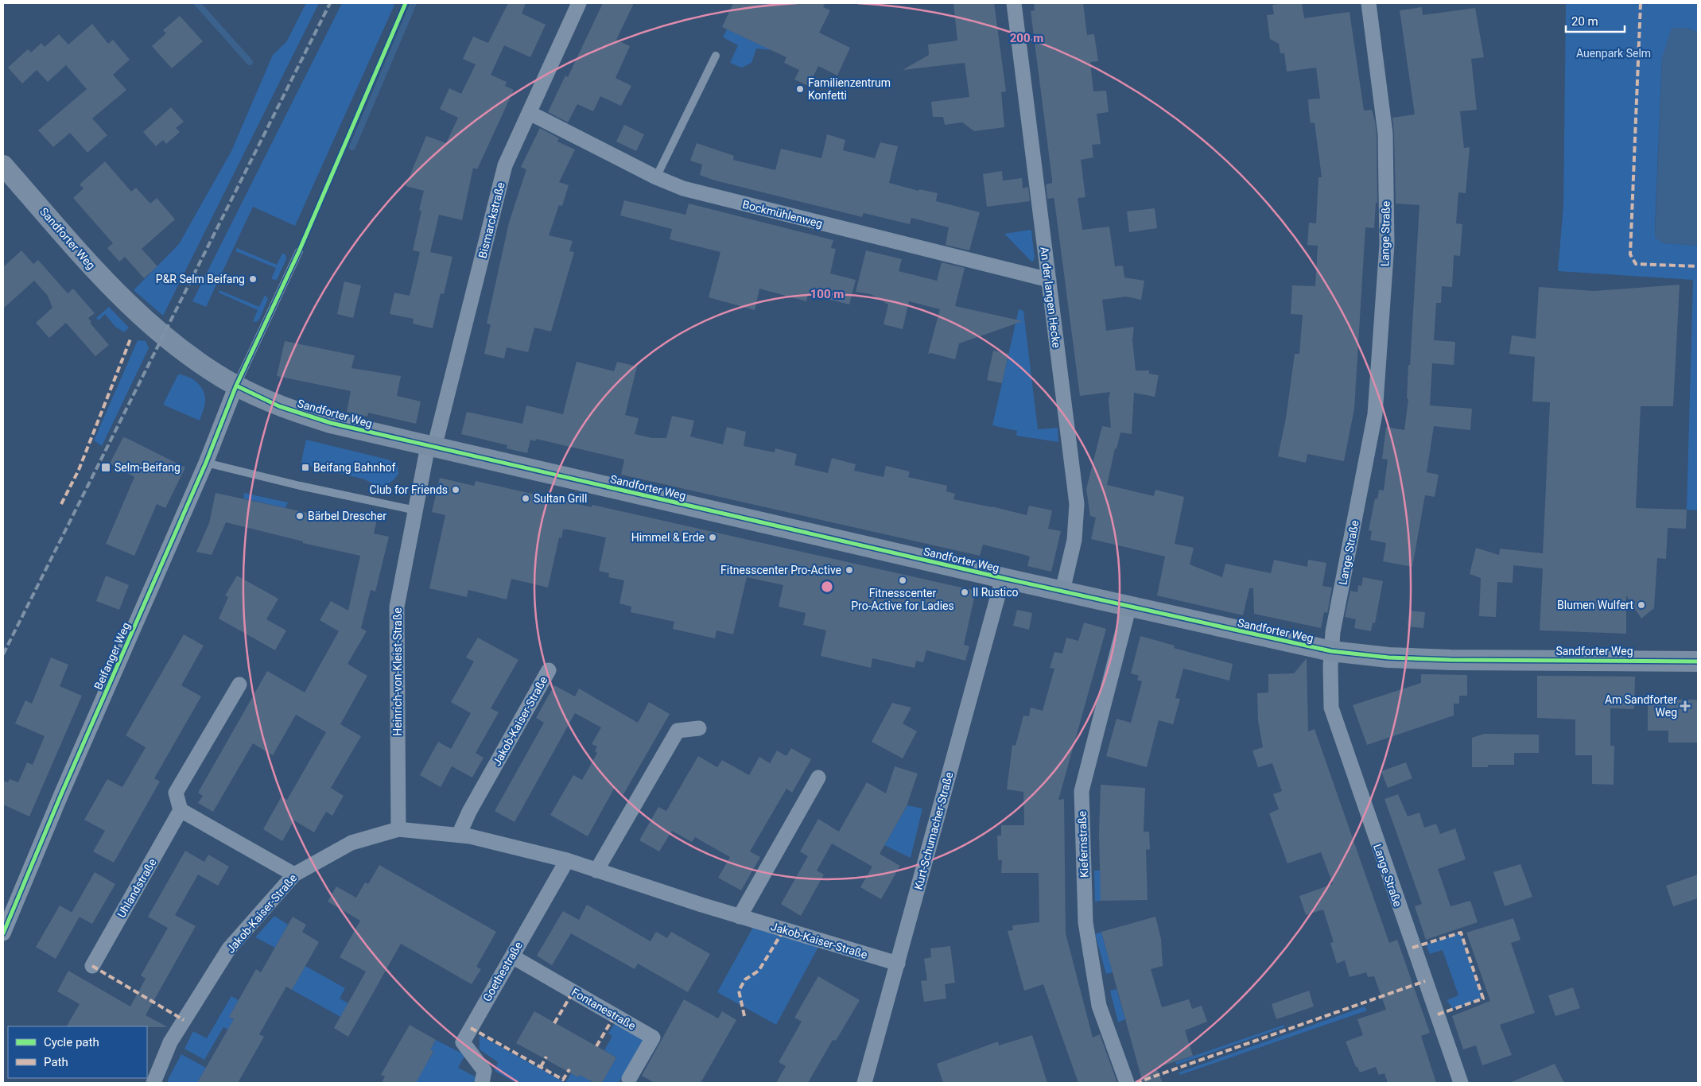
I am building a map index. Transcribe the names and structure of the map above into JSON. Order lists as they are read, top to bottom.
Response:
{
  "streets": {
    "street": [
      "Bockmühlenweg",
      "Bismarckstraße",
      "Lange Straße",
      "Sandforter Weg",
      "An der langen Hecke",
      "Beifanger Weg",
      "Heinrich-von-Kleist-Straße",
      "Jakob-Kaiser-Straße",
      "Kurt-Schumacher-Straße",
      "Kiefernstraße",
      "Uhlandstraße",
      "Goethestraße",
      "Fontanestraße"
    ]
  },
  "crossings": [
    ["Bockmühlenweg", "Bismarckstraße"],
    ["Bockmühlenweg", "An der langen Hecke"],
    ["Bismarckstraße", "Sandforter Weg"],
    ["Bismarckstraße", "Heinrich-von-Kleist-Straße"],
    ["Lange Straße", "Sandforter Weg"],
    ["Sandforter Weg", "An der langen Hecke"],
    ["Sandforter Weg", "Beifanger Weg"],
    ["Sandforter Weg", "Heinrich-von-Kleist-Straße"],
    ["Sandforter Weg", "Kurt-Schumacher-Straße"],
    ["Sandforter Weg", "Kiefernstraße"],
    ["Heinrich-von-Kleist-Straße", "Jakob-Kaiser-Straße"],
    ["Jakob-Kaiser-Straße", "Kurt-Schumacher-Straße"],
    ["Jakob-Kaiser-Straße", "Goethestraße"],
    ["Goethestraße", "Fontanestraße"]
  ],
  "parks": ["Auenpark Selm"],
  "places": {
    "other": [
      "Familienzentrum Konfetti",
      "P&R Selm Beifang",
      "Club for Friends",
      "Sultan Grill",
      "Bärbel Drescher",
      "Himmel & Erde",
      "Fitnesscenter Pro-Active",
      "Fitnesscenter Pro-Active for Ladies",
      "Il Rustico",
      "Blumen Wulfert"
    ],
    "transit": ["Selm-Beifang", "Beifang Bahnhof"],
    "health": ["Am Sandforter Weg"]
  },
  "legend": ["Cycle path", "Path"],
  "scale_bar": "20 m",
  "rings": ["200 m", "100 m"]
}
